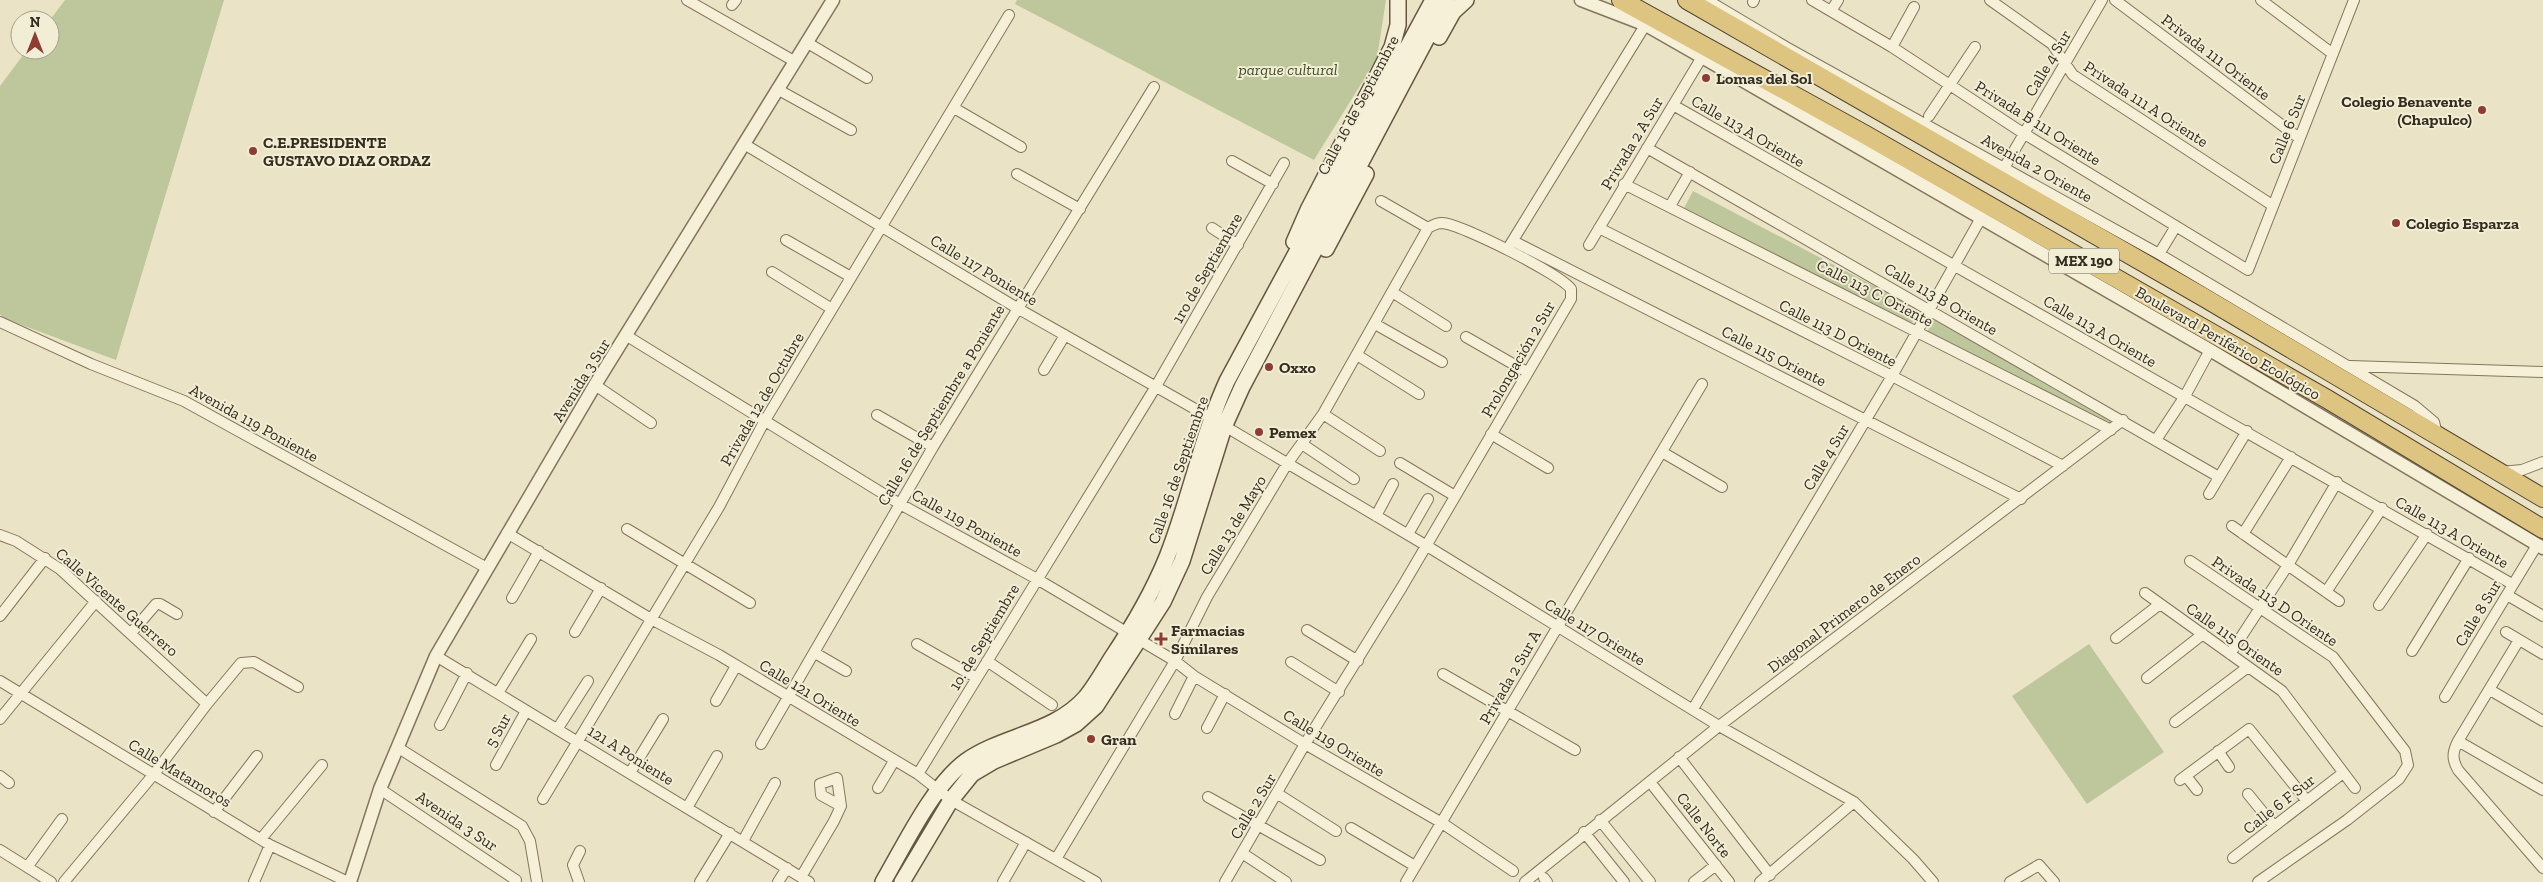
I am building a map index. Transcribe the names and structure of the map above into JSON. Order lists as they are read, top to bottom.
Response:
{
  "streets": {
    "highway": ["MEX 190", "Boulevard Periférico Ecológico"],
    "main road": ["Calle 16 de Septiembre"],
    "street": [
      "Privada 111 Oriente",
      "Calle 4 Sur",
      "Privada 111 A Oriente",
      "Privada B 111 Oriente",
      "Calle 6 Sur",
      "Calle 113 A Oriente",
      "Privada 2 A Sur",
      "Avenida 2 Oriente",
      "1ro de Septiembre",
      "Calle 117 Poniente",
      "Calle 113 C Oriente",
      "Calle 113 B Oriente",
      "Calle 113 D Oriente",
      "Calle 115 Oriente",
      "Prolongación 2 Sur",
      "Avenida 3 Sur",
      "Privada 12 de Octubre",
      "Calle 16 de Septiembre a Poniente",
      "Avenida 119 Poniente",
      "Calle 119 Poniente",
      "Calle 13 de Mayo",
      "Privada 113 D Oriente",
      "Calle Vicente Guerrero",
      "Diagonal Primero de Enero",
      "Calle 8 Sur",
      "Calle 117 Oriente",
      "1o. de Septiembre",
      "Privada 2 Sur A",
      "Calle 121 Oriente",
      "5 Sur",
      "Calle 119 Oriente",
      "121 A Poniente",
      "Calle Matamoros",
      "Calle 6 F Sur",
      "Calle 2 Sur",
      "Calle Norte"
    ]
  },
  "crossings": [
    ["Privada 111 Oriente", "Calle 6 Sur"],
    ["Calle 4 Sur", "Privada 111 A Oriente"],
    ["Calle 4 Sur", "Privada B 111 Oriente"],
    ["Calle 4 Sur", "Calle 113 A Oriente"],
    ["Calle 4 Sur", "Avenida 2 Oriente"],
    ["Calle 4 Sur", "Calle 113 C Oriente"],
    ["Calle 4 Sur", "Calle 113 B Oriente"],
    ["Calle 4 Sur", "Calle 113 D Oriente"],
    ["Calle 4 Sur", "Calle 115 Oriente"],
    ["Calle 4 Sur", "Calle 117 Oriente"],
    ["Privada 111 A Oriente", "Calle 6 Sur"],
    ["Calle 16 de Septiembre", "Calle 117 Poniente"],
    ["Calle 16 de Septiembre", "Calle 119 Poniente"],
    ["Calle 16 de Septiembre", "Calle 117 Oriente"],
    ["Calle 16 de Septiembre", "Calle 121 Oriente"],
    ["Calle 16 de Septiembre", "Calle 119 Oriente"],
    ["Privada B 111 Oriente", "Calle 6 Sur"],
    ["Calle 113 A Oriente", "Privada 2 A Sur"],
    ["Calle 113 A Oriente", "Calle 8 Sur"],
    ["Privada 2 A Sur", "Calle 113 C Oriente"],
    ["Privada 2 A Sur", "Calle 113 B Oriente"],
    ["Privada 2 A Sur", "Calle 113 D Oriente"],
    ["Avenida 2 Oriente", "Boulevard Periférico Ecológico"],
    ["1ro de Septiembre", "Calle 117 Poniente"],
    ["1ro de Septiembre", "1o. de Septiembre"],
    ["Calle 117 Poniente", "Avenida 3 Sur"],
    ["Calle 117 Poniente", "Privada 12 de Octubre"],
    ["Calle 117 Poniente", "Calle 16 de Septiembre a Poniente"],
    ["Calle 117 Poniente", "Calle 117 Oriente"],
    ["Calle 117 Poniente", "1o. de Septiembre"],
    ["Calle 113 C Oriente", "Diagonal Primero de Enero"],
    ["Calle 113 B Oriente", "Diagonal Primero de Enero"],
    ["Calle 113 D Oriente", "Diagonal Primero de Enero"],
    ["Boulevard Periférico Ecológico", "Calle 8 Sur"],
    ["Calle 115 Oriente", "Prolongación 2 Sur"],
    ["Calle 115 Oriente", "Calle 13 de Mayo"],
    ["Calle 115 Oriente", "Diagonal Primero de Enero"],
    ["Calle 115 Oriente", "Calle 6 F Sur"],
    ["Prolongación 2 Sur", "Calle 117 Oriente"],
    ["Prolongación 2 Sur", "Calle 119 Oriente"],
    ["Prolongación 2 Sur", "Calle 2 Sur"],
    ["Avenida 3 Sur", "Avenida 119 Poniente"],
    ["Avenida 3 Sur", "Calle 119 Poniente"],
    ["Avenida 3 Sur", "Calle 121 Oriente"],
    ["Avenida 3 Sur", "121 A Poniente"],
    ["Avenida 3 Sur", "Calle Matamoros"],
    ["Privada 12 de Octubre", "Calle 119 Poniente"],
    ["Privada 12 de Octubre", "Calle 121 Oriente"],
    ["Privada 12 de Octubre", "121 A Poniente"],
    ["Calle 16 de Septiembre a Poniente", "Calle 119 Poniente"],
    ["Calle 16 de Septiembre a Poniente", "Calle 121 Oriente"],
    ["Calle 119 Poniente", "1o. de Septiembre"],
    ["Calle 119 Poniente", "Calle 119 Oriente"],
    ["Calle 13 de Mayo", "Calle 117 Oriente"],
    ["Calle 13 de Mayo", "Calle 121 Oriente"],
    ["Calle 13 de Mayo", "Calle 119 Oriente"],
    ["Diagonal Primero de Enero", "Calle 117 Oriente"],
    ["Calle 117 Oriente", "Privada 2 Sur A"],
    ["1o. de Septiembre", "Calle 121 Oriente"],
    ["Privada 2 Sur A", "Calle 119 Oriente"],
    ["5 Sur", "121 A Poniente"],
    ["Calle 119 Oriente", "Calle 2 Sur"]
  ],
  "parks": ["parque cultural"],
  "places": {
    "other": [
      "Lomas del Sol",
      "Colegio Benavente (Chapulco)",
      "C.E.PRESIDENTE GUSTAVO DIAZ ORDAZ",
      "Colegio Esparza",
      "Oxxo",
      "Pemex",
      "Gran"
    ],
    "health": ["Farmacias Similares"]
  },
  "north": "top"
}
